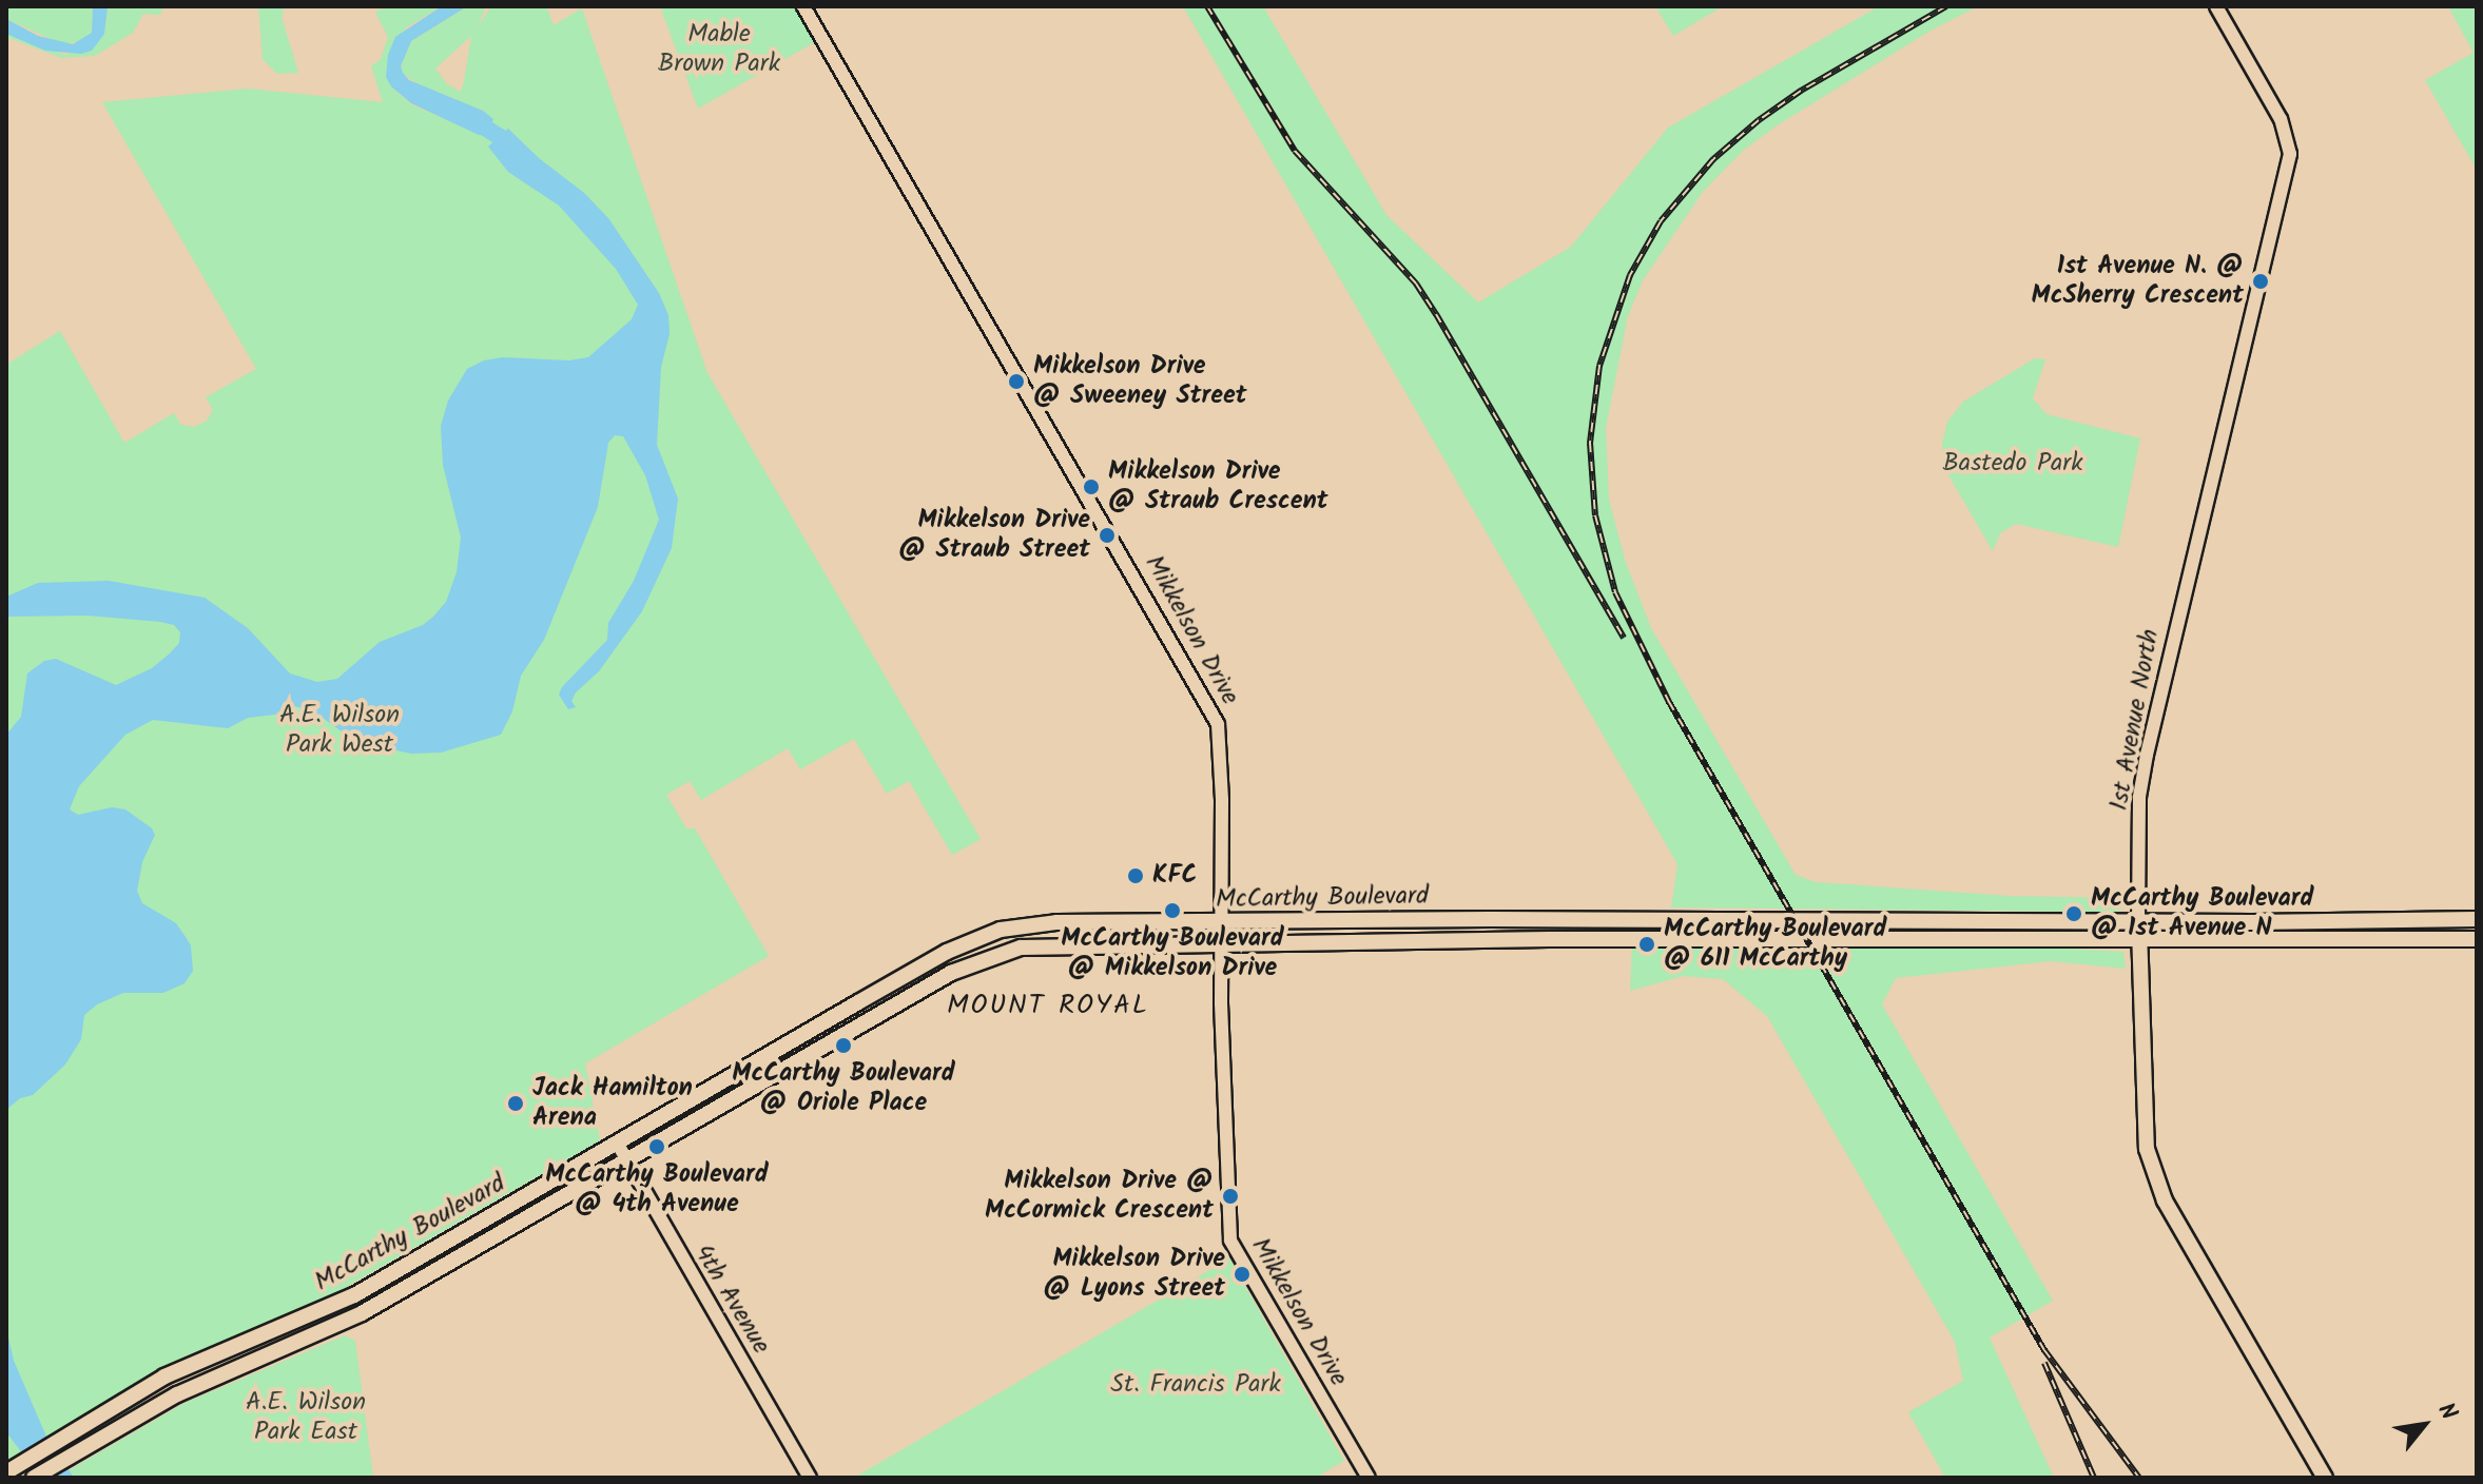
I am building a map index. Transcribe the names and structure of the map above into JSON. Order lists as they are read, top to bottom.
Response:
{
  "streets": {
    "main road": ["1st Avenue North", "McCarthy Boulevard"],
    "street": ["Mikkelson Drive", "4th Avenue"]
  },
  "crossings": [
    ["Mikkelson Drive", "McCarthy Boulevard"],
    ["1st Avenue North", "McCarthy Boulevard"],
    ["McCarthy Boulevard", "4th Avenue"]
  ],
  "districts": ["MOUNT ROYAL"],
  "parks": [
    "Mable Brown Park",
    "Bastedo Park",
    "A.E. Wilson Park West",
    "St. Francis Park",
    "A.E. Wilson Park East"
  ],
  "places": [
    "1st Avenue N. @ McSherry Crescent",
    "Mikkelson Drive @ Sweeney Street",
    "Mikkelson Drive @ Straub Crescent",
    "Mikkelson Drive @ Straub Street",
    "KFC",
    "McCarthy Boulevard @ Mikkelson Drive",
    "McCarthy Boulevard @ 1st Avenue N",
    "McCarthy Boulevard @ 611 McCarthy",
    "McCarthy Boulevard @ Oriole Place",
    "Jack Hamilton Arena",
    "McCarthy Boulevard @ 4th Avenue",
    "Mikkelson Drive @ McCormick Crescent",
    "Mikkelson Drive @ Lyons Street"
  ],
  "north": "top right"
}
